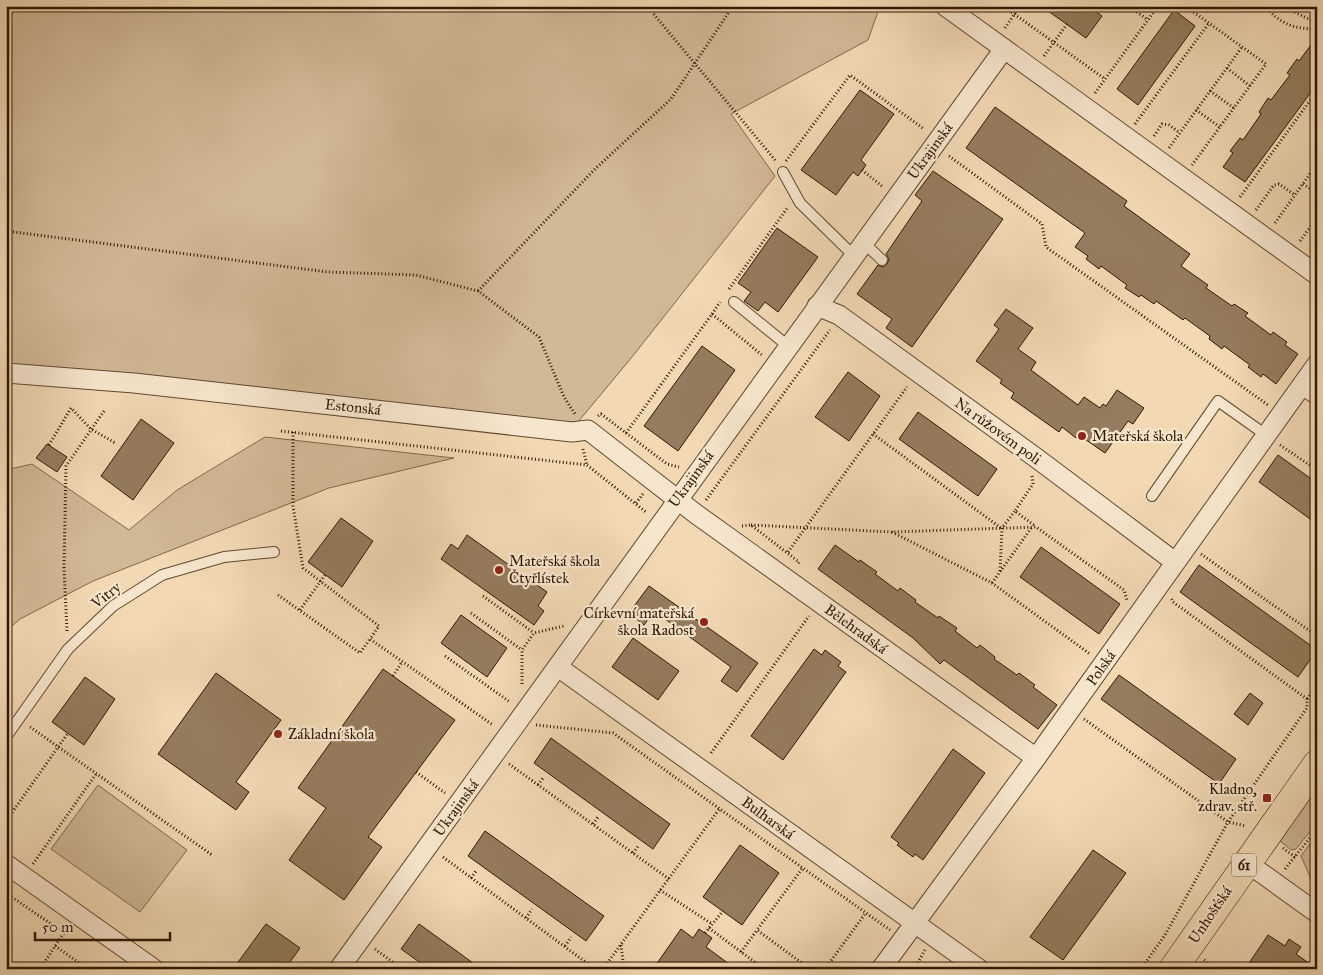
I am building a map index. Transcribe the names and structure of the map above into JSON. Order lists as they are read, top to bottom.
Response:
{
  "streets": {
    "main road": ["61", "Unhošťská"],
    "street": [
      "Ukrajinská",
      "Estonská",
      "Na růžovém poli",
      "Bělehradská",
      "Polská",
      "Bulharská"
    ],
    "lane": ["Vitry"]
  },
  "crossings": [
    ["Ukrajinská", "Estonská"],
    ["Ukrajinská", "Na růžovém poli"],
    ["Ukrajinská", "Bělehradská"],
    ["Ukrajinská", "Bulharská"],
    ["Estonská", "Bělehradská"],
    ["Na růžovém poli", "Polská"],
    ["Bělehradská", "Polská"],
    ["Polská", "Bulharská"]
  ],
  "places": {
    "other": [
      "Mateřská škola",
      "Mateřská škola Čtyřlístek",
      "Církevní mateřská škola Radost",
      "Základní škola"
    ],
    "transit": ["Kladno, zdrav. stř."]
  },
  "scale_bar": "50 m"
}
